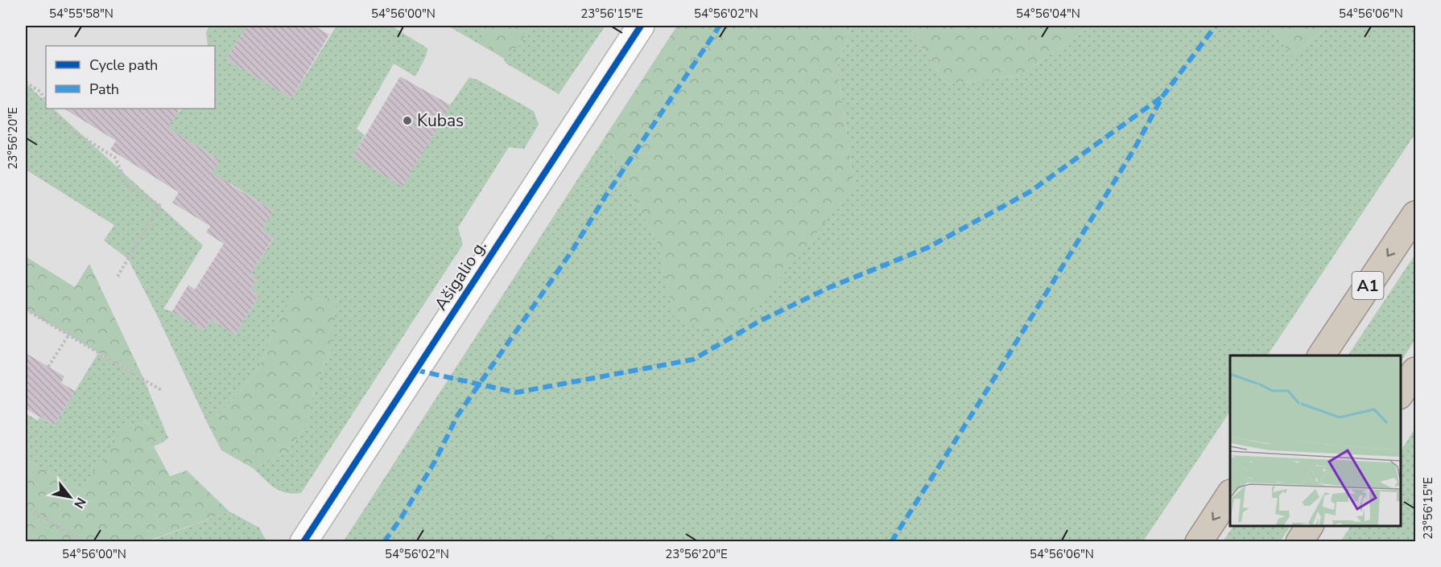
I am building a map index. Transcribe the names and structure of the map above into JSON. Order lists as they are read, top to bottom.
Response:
{
  "streets": {
    "highway": ["A1"],
    "street": ["Ašigalio g."]
  },
  "places": ["Kubas"],
  "legend": ["Cycle path", "Path"],
  "north": "bottom right",
  "coordinates": [
    "54°55'58\"N",
    "54°56'00\"N",
    "23°56'15\"E",
    "54°56'02\"N",
    "54°56'04\"N",
    "54°56'06\"N",
    "23°56'20\"E"
  ]
}
